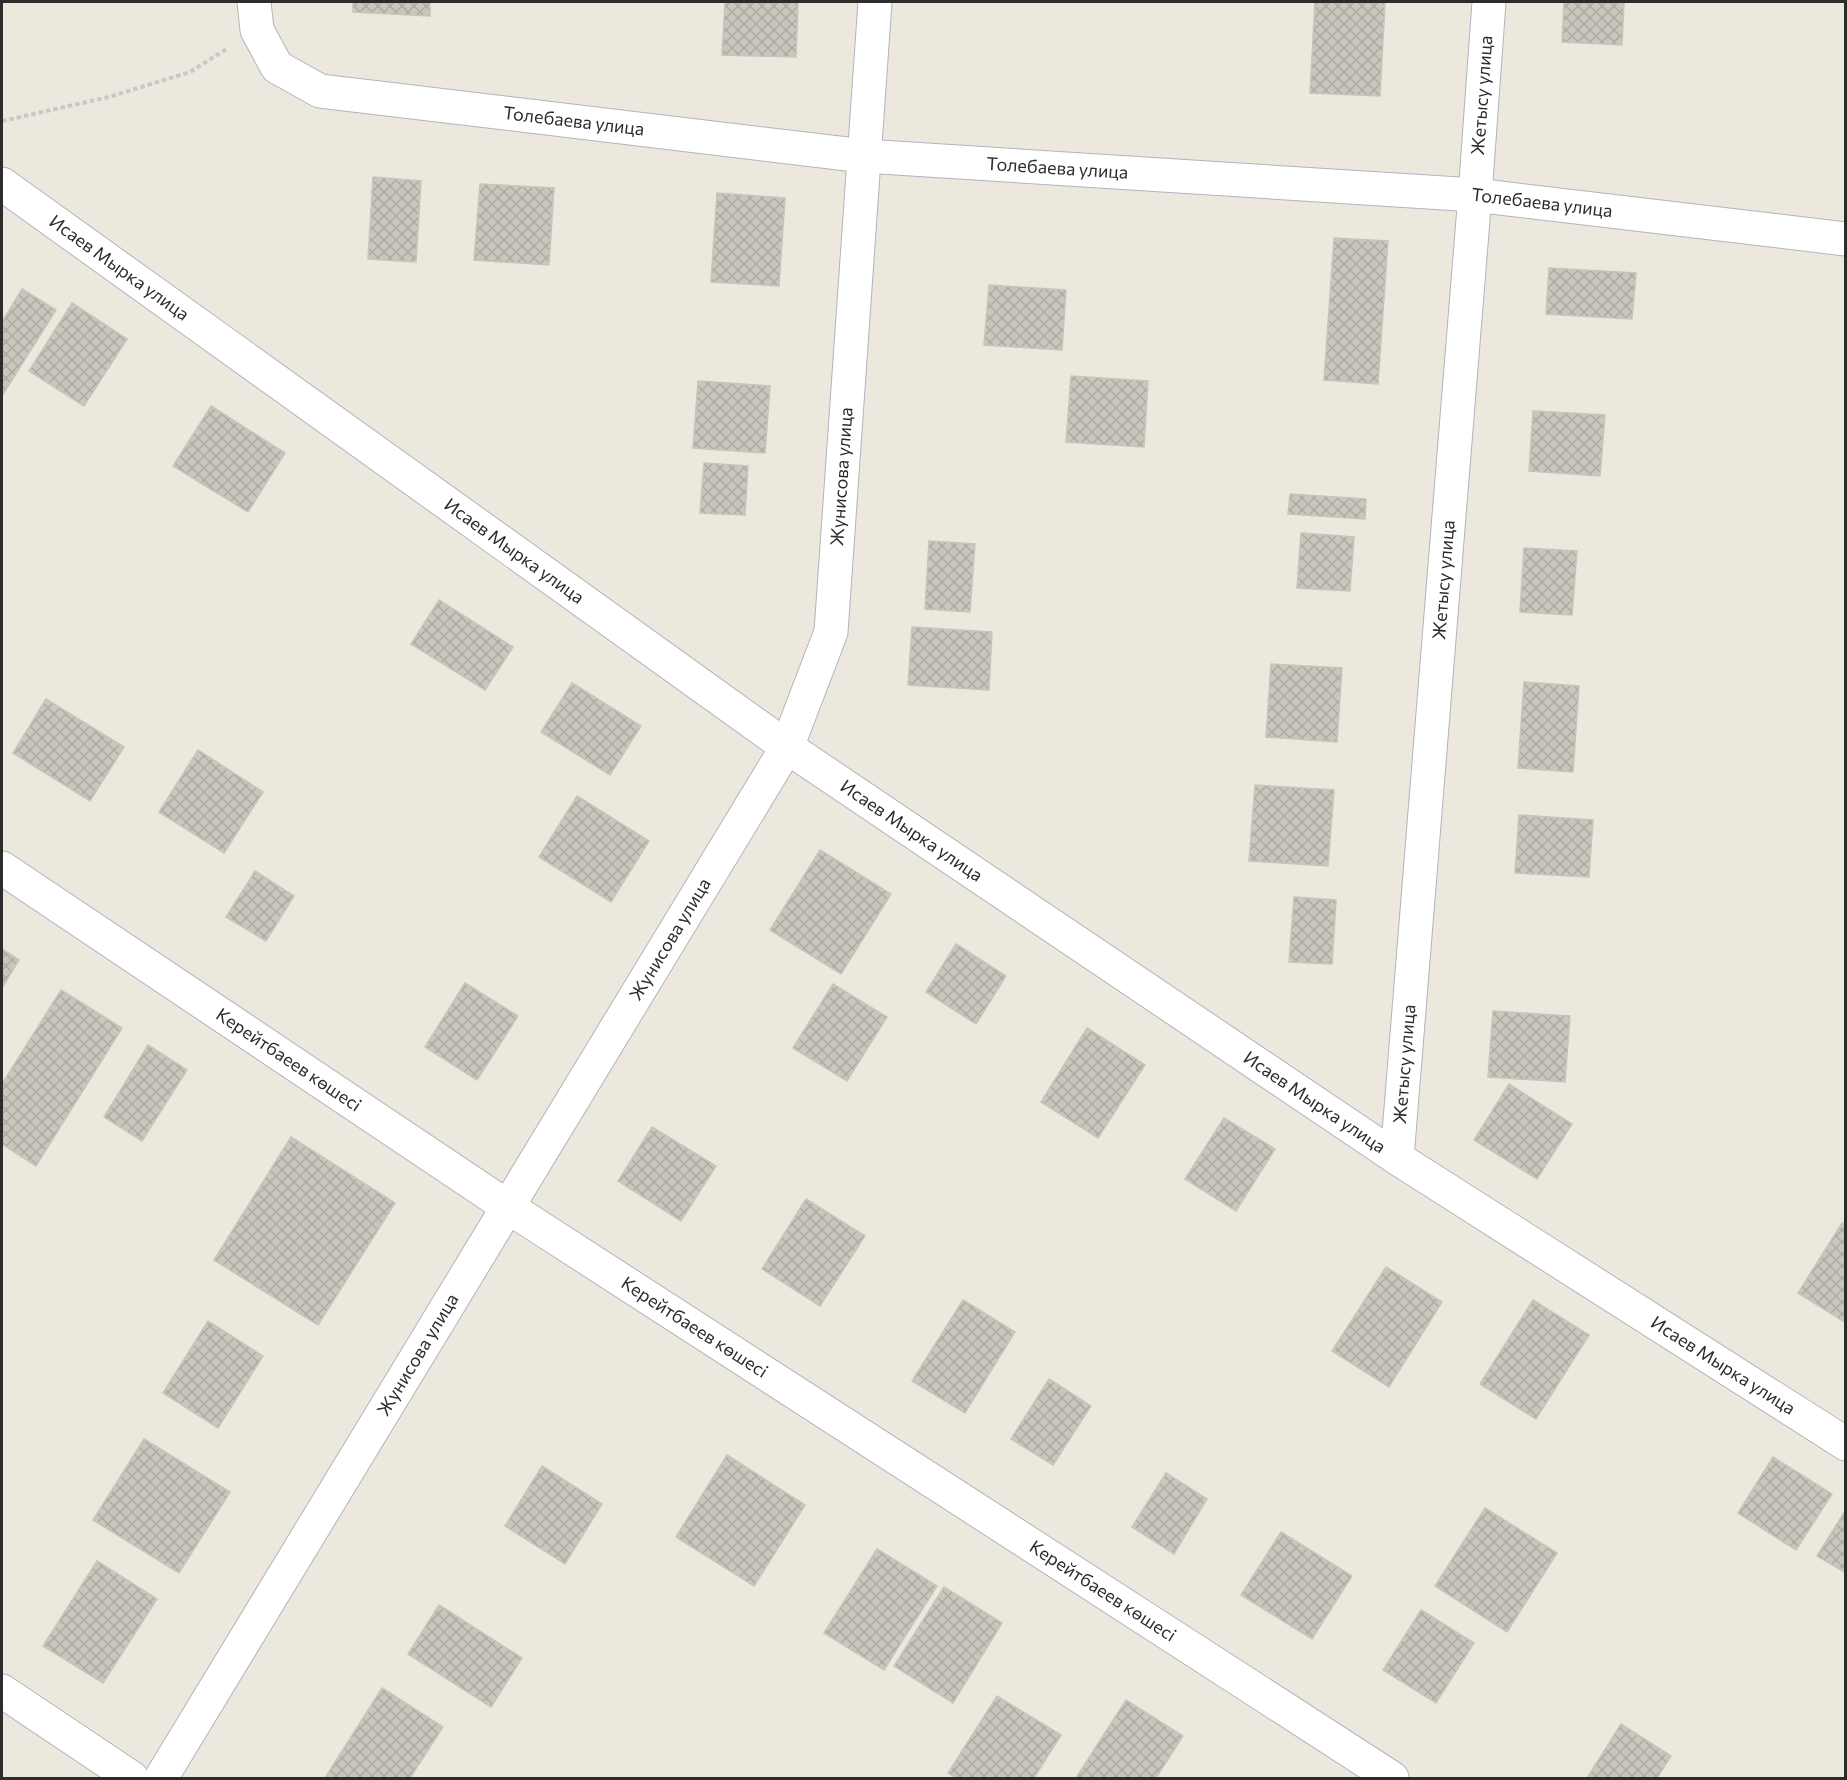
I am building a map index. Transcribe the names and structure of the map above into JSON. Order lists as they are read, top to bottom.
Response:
{
  "streets": {
    "street": [
      "Жетысу улица",
      "Толебаева улица",
      "Исаев Мырка улица",
      "Жунисова улица",
      "Керейтбаеев көшесі"
    ]
  },
  "crossings": [
    ["Жетысу улица", "Толебаева улица"],
    ["Жетысу улица", "Исаев Мырка улица"],
    ["Толебаева улица", "Жунисова улица"],
    ["Исаев Мырка улица", "Жунисова улица"],
    ["Жунисова улица", "Керейтбаеев көшесі"]
  ]
}
